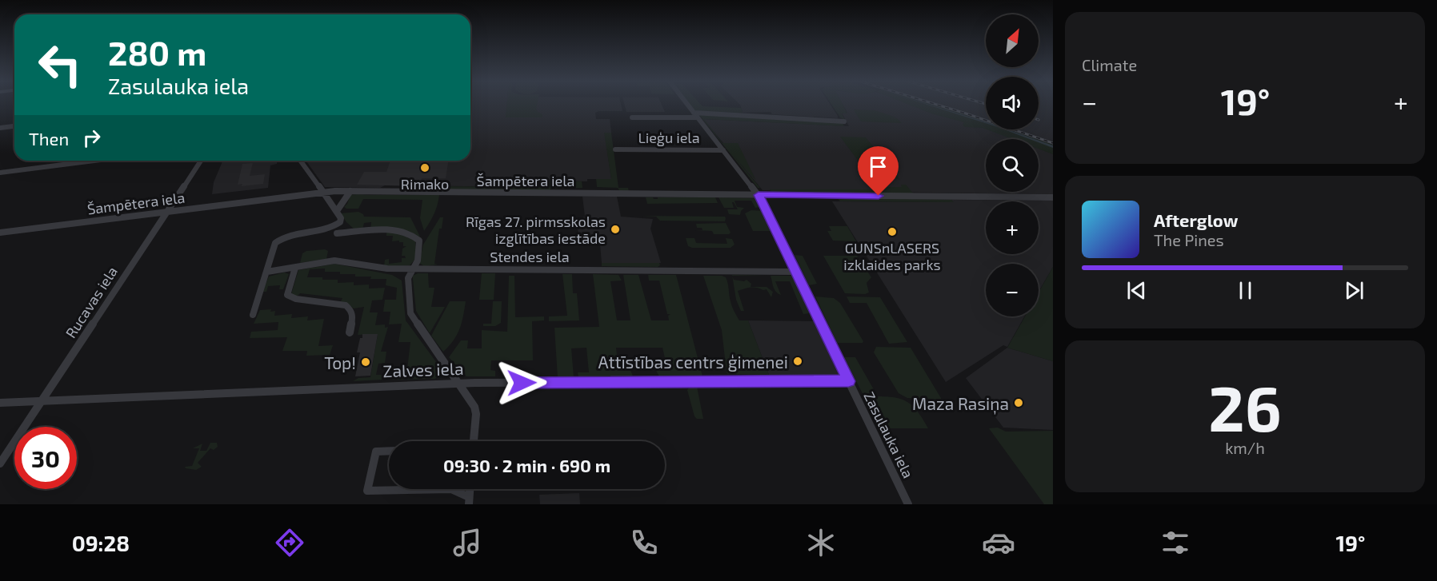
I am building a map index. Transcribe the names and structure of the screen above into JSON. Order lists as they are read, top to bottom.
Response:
{
  "streets": {
    "street": [
      "Lieģu iela",
      "Šampētera iela",
      "Stendes iela",
      "Rucavas iela",
      "Zalves iela",
      "Zasulauka iela"
    ]
  },
  "crossings": [
    ["Lieģu iela", "Zasulauka iela"],
    ["Šampētera iela", "Rucavas iela"],
    ["Šampētera iela", "Zasulauka iela"],
    ["Stendes iela", "Zasulauka iela"],
    ["Rucavas iela", "Zalves iela"],
    ["Zalves iela", "Zasulauka iela"]
  ],
  "places": [
    "Rimako",
    "Rīgas 27. pirmsskolas izglītības iestāde",
    "GUNSnLASERS izklaides parks",
    "Attīstības centrs ģimenei",
    "Top!",
    "Maza Rasiņa"
  ],
  "north": "top right",
  "page": {
    "tile": [
      "Climate",
      ["26", "km/h"]
    ],
    "map_buttons": ["+", "−"],
    "turn": ["280 m", "Zasulauka iela"],
    "heat": ["−", "19°", "+"],
    "then": "Then",
    "song": ["Afterglow", "The Pines"],
    "limit": "30",
    "trip": "09:30 · 2 min · 690 m",
    "tabs": ["09:28", "19°"]
  }
}
